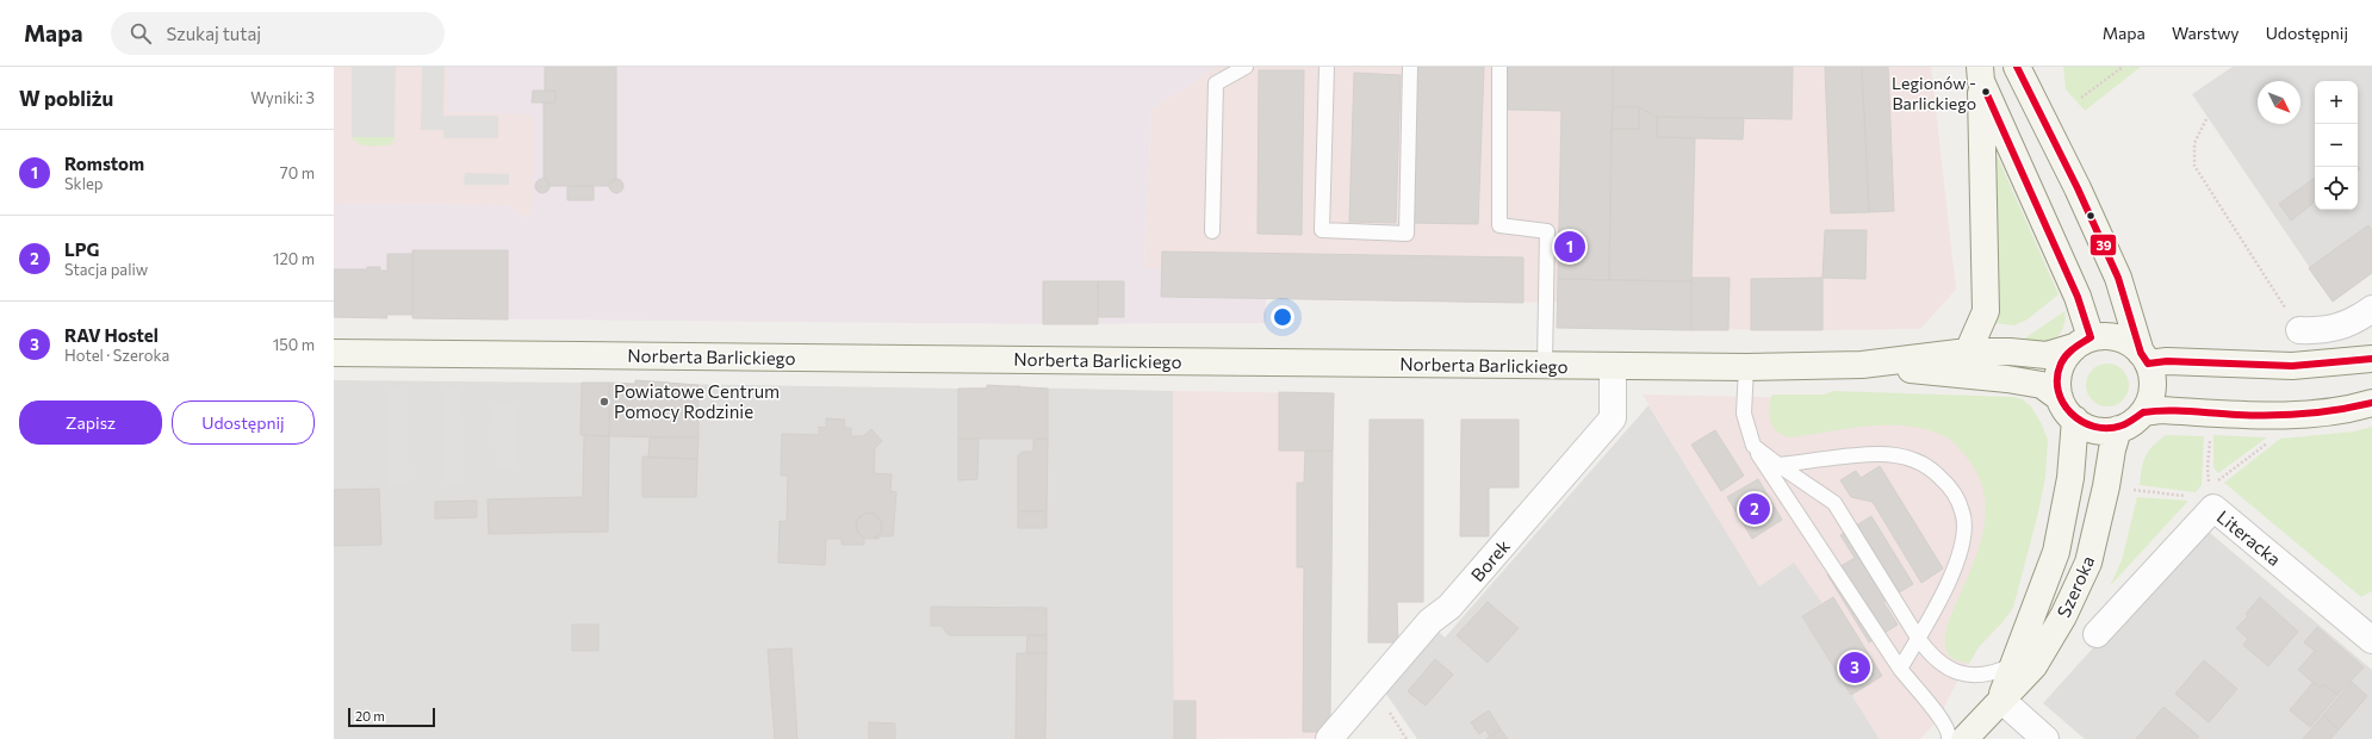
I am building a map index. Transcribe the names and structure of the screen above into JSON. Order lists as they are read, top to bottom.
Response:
{
  "streets": {
    "street": [
      "Norberta Barlickiego",
      "Literacka",
      "Borek",
      "Szeroka"
    ]
  },
  "crossings": [
    ["Norberta Barlickiego", "Borek"],
    ["Norberta Barlickiego", "Szeroka"]
  ],
  "places": ["Legionów - Barlickiego", "Powiatowe Centrum Pomocy Rodzinie"],
  "lines": ["transit line 39"],
  "scale_bar": "20 m",
  "north": "bottom right",
  "page": {
    "header": "Mapa",
    "search": "Szukaj tutaj",
    "nav": ["Mapa", "Warstwy", "Udostępnij"],
    "heading": ["W pobliżu", "Wyniki: 3"],
    "map_buttons": ["+", "−"],
    "list": [
      {
        "mark": "1",
        "name": "Romstom",
        "note": "Sklep",
        "value": "70 m"
      },
      {
        "mark": "2",
        "name": "LPG",
        "note": "Stacja paliw",
        "value": "120 m"
      },
      {
        "mark": "3",
        "name": "RAV Hostel",
        "note": "Hotel · Szeroka",
        "value": "150 m"
      }
    ],
    "pins": ["1", "2", "3"],
    "buttons": ["Zapisz", "Udostępnij"],
    "scale": "20 m"
  }
}
